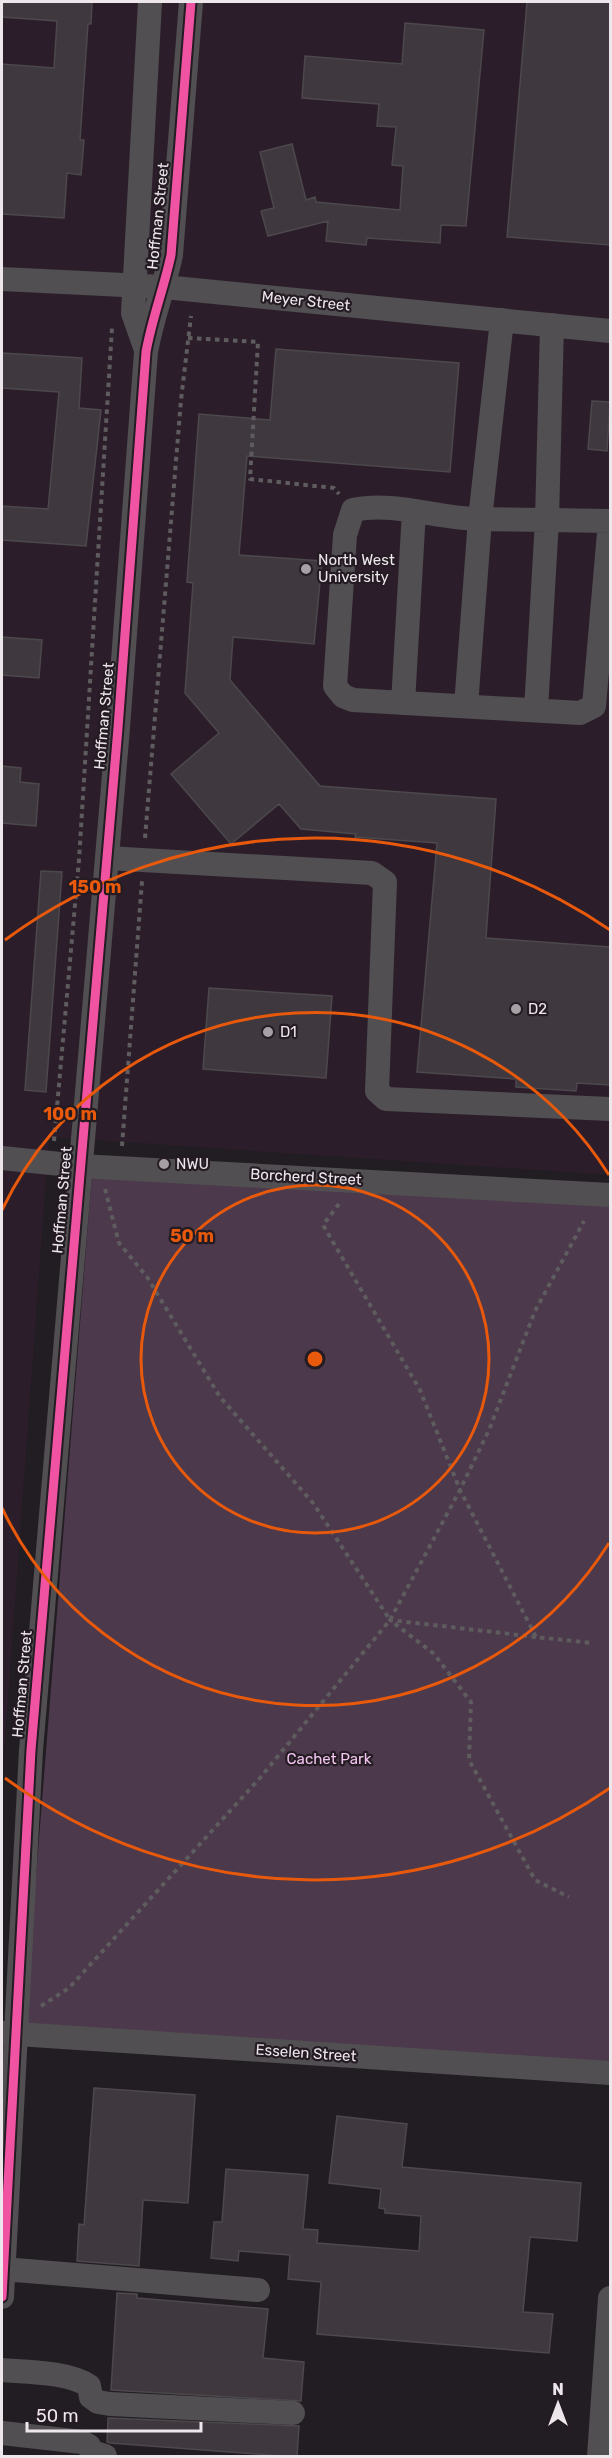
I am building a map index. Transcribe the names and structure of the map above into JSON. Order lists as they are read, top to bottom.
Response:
{
  "streets": {
    "street": [
      "Hoffman Street",
      "Meyer Street",
      "Borcherd Street",
      "Esselen Street"
    ]
  },
  "crossings": [
    ["Hoffman Street", "Meyer Street"],
    ["Hoffman Street", "Borcherd Street"],
    ["Hoffman Street", "Esselen Street"]
  ],
  "parks": ["Cachet Park"],
  "places": [
    "North West University",
    "D2",
    "D1",
    "NWU"
  ],
  "scale_bar": "50 m",
  "north": "top",
  "rings": ["150 m", "100 m", "50 m"]
}
